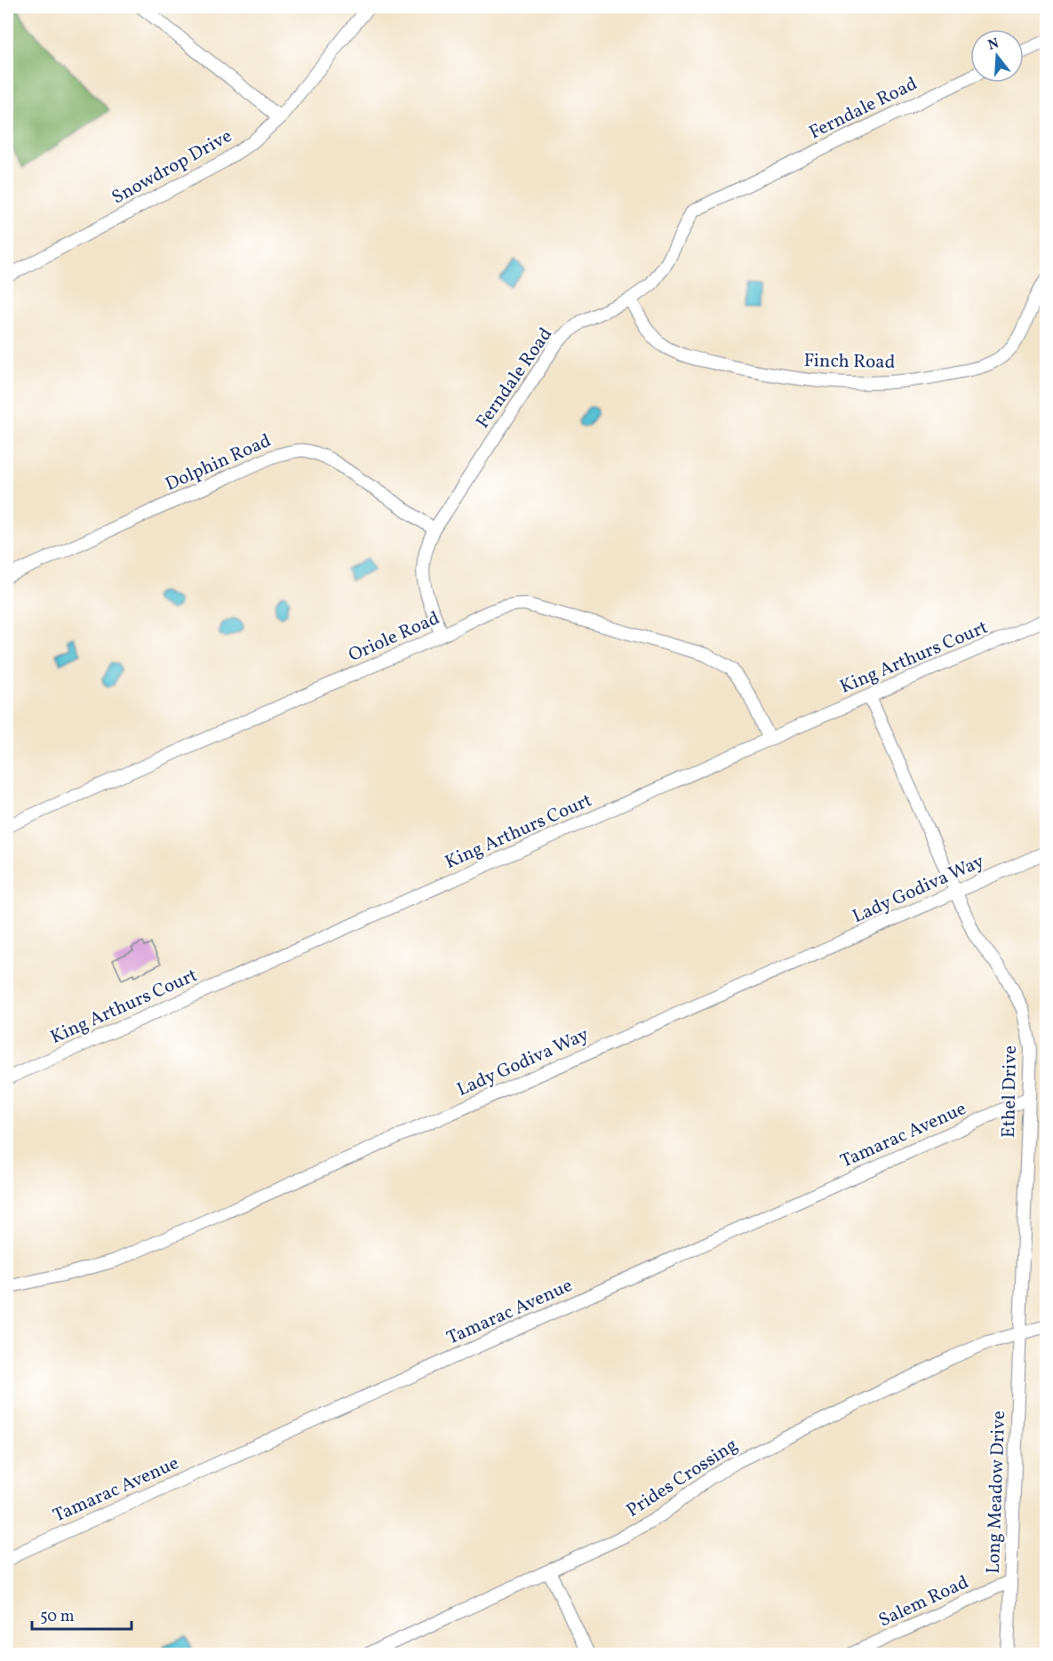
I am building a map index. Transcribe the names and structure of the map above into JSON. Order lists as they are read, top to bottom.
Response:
{
  "streets": {
    "street": [
      "Ferndale Road",
      "Snowdrop Drive",
      "Finch Road",
      "Dolphin Road",
      "Oriole Road",
      "King Arthurs Court",
      "Lady Godiva Way",
      "Ethel Drive",
      "Tamarac Avenue",
      "Prides Crossing",
      "Long Meadow Drive",
      "Salem Road"
    ]
  },
  "crossings": [
    ["Ferndale Road", "Finch Road"],
    ["Ferndale Road", "Dolphin Road"],
    ["Ferndale Road", "Oriole Road"],
    ["Oriole Road", "King Arthurs Court"],
    ["King Arthurs Court", "Ethel Drive"],
    ["Lady Godiva Way", "Ethel Drive"],
    ["Ethel Drive", "Tamarac Avenue"],
    ["Ethel Drive", "Prides Crossing"],
    ["Ethel Drive", "Long Meadow Drive"],
    ["Prides Crossing", "Long Meadow Drive"],
    ["Long Meadow Drive", "Salem Road"]
  ],
  "scale_bar": "50 m",
  "north": "top"
}
